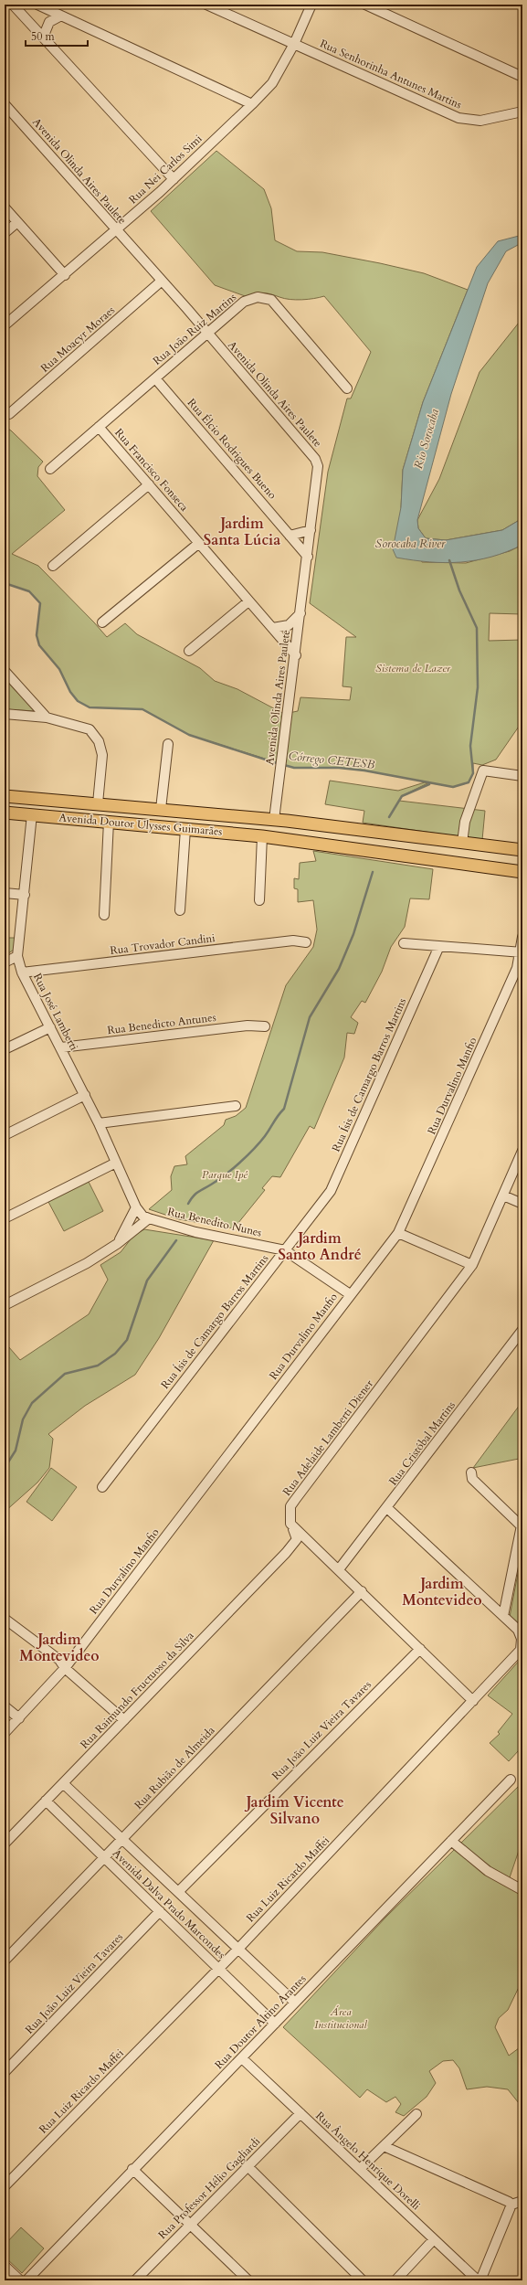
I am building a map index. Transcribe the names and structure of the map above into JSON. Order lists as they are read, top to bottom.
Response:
{
  "streets": {
    "main road": ["Avenida Doutor Ulysses Guimarães"],
    "street": [
      "Rua Senhorinha Antunes Martins",
      "Rua Nei Carlos Simi",
      "Avenida Olinda Aires Paulete",
      "Rua João Ruiz Martins",
      "Rua Moacyr Moraes",
      "Rua Élcio Rodrigues Bueno",
      "Rua Francisco Fonseca",
      "Rua Trovador Candini",
      "Rua José Lamberti",
      "Rua Benedicto Antunes",
      "Rua Ísis de Camargo Barros Martins",
      "Rua Durvalino Manfio",
      "Rua Benedito Nunes",
      "Rua Adelaide Lamberti Diener",
      "Rua Cristóbal Martins",
      "Rua Raimundo Fructuoso da Silva",
      "Rua João Luiz Vieira Tavares",
      "Rua Rubião de Almeida",
      "Rua Luiz Ricardo Maffei",
      "Avenida Dalva Prado Marcondes",
      "Rua Doutor Altino Arantes",
      "Rua Ângelo Henrique Dorelli",
      "Rua Professor Hélio Gagliardi"
    ]
  },
  "crossings": [
    ["Rua Senhorinha Antunes Martins", "Rua Nei Carlos Simi"],
    ["Rua Nei Carlos Simi", "Avenida Olinda Aires Paulete"],
    ["Avenida Olinda Aires Paulete", "Rua João Ruiz Martins"],
    ["Avenida Olinda Aires Paulete", "Rua Moacyr Moraes"],
    ["Avenida Olinda Aires Paulete", "Rua Élcio Rodrigues Bueno"],
    ["Avenida Olinda Aires Paulete", "Rua Francisco Fonseca"],
    ["Avenida Olinda Aires Paulete", "Avenida Doutor Ulysses Guimarães"],
    ["Rua João Ruiz Martins", "Rua Élcio Rodrigues Bueno"],
    ["Rua João Ruiz Martins", "Rua Francisco Fonseca"],
    ["Avenida Doutor Ulysses Guimarães", "Rua José Lamberti"],
    ["Rua Trovador Candini", "Rua José Lamberti"],
    ["Rua José Lamberti", "Rua Benedicto Antunes"],
    ["Rua José Lamberti", "Rua Benedito Nunes"],
    ["Rua Ísis de Camargo Barros Martins", "Rua Benedito Nunes"],
    ["Rua Durvalino Manfio", "Rua Benedito Nunes"],
    ["Rua Adelaide Lamberti Diener", "Rua Raimundo Fructuoso da Silva"],
    ["Rua Cristóbal Martins", "Rua Luiz Ricardo Maffei"],
    ["Rua Raimundo Fructuoso da Silva", "Avenida Dalva Prado Marcondes"],
    ["Rua João Luiz Vieira Tavares", "Avenida Dalva Prado Marcondes"],
    ["Rua Rubião de Almeida", "Avenida Dalva Prado Marcondes"],
    ["Rua Luiz Ricardo Maffei", "Avenida Dalva Prado Marcondes"],
    ["Avenida Dalva Prado Marcondes", "Rua Doutor Altino Arantes"],
    ["Rua Doutor Altino Arantes", "Rua Ângelo Henrique Dorelli"],
    ["Rua Ângelo Henrique Dorelli", "Rua Professor Hélio Gagliardi"]
  ],
  "districts": [
    "Jardim Santa Lúcia",
    "Jardim Santo André",
    "Jardim Montevideo",
    "Jardim Montevideo",
    "Jardim Vicente Silvano"
  ],
  "water": ["Rio Sorocaba", "Sorocaba River", "Córrego CETESB"],
  "parks": ["Sistema de Lazer", "Parque Ipê", "Área Institucional"],
  "scale_bar": "50 m"
}
